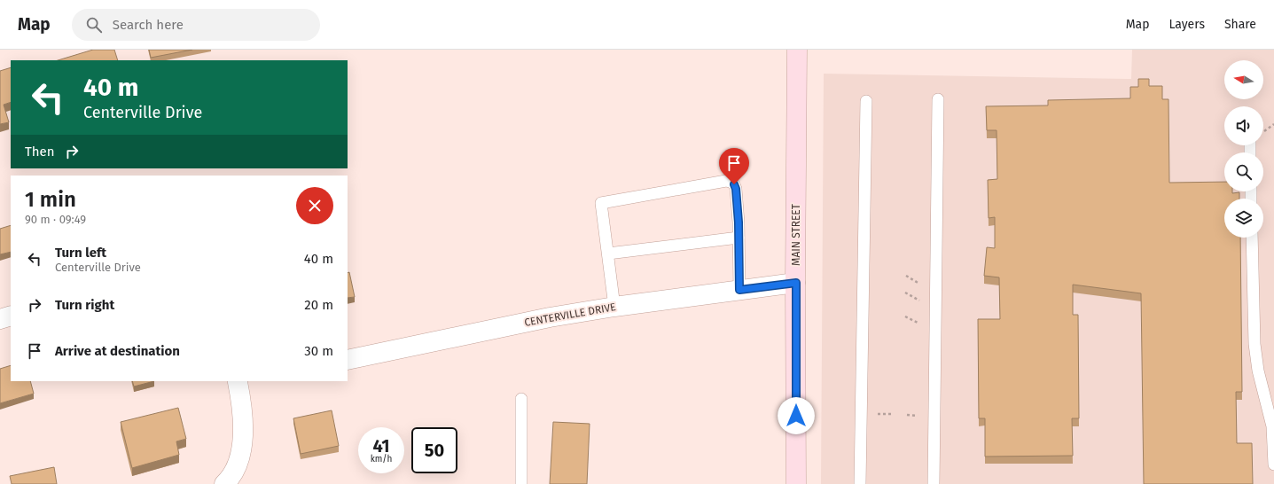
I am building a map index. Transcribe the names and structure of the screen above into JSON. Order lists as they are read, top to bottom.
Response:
{
  "streets": {
    "main road": ["MAIN STREET"],
    "street": ["CENTERVILLE DRIVE"]
  },
  "crossings": [
    ["MAIN STREET", "CENTERVILLE DRIVE"]
  ],
  "north": "left",
  "page": {
    "header": "Map",
    "search": "Search here",
    "nav": ["Map", "Layers", "Share"],
    "turn": ["40 m", "Centerville Drive"],
    "then": "Then",
    "heading": ["1 min", "90 m · 09:49"],
    "list": [
      {
        "name": "Turn left",
        "note": "Centerville Drive",
        "value": "40 m"
      },
      {
        "name": "Turn right",
        "value": "20 m"
      },
      {
        "name": "Arrive at destination",
        "value": "30 m"
      }
    ],
    "speed": "41 km/h",
    "limit": "50"
  }
}
